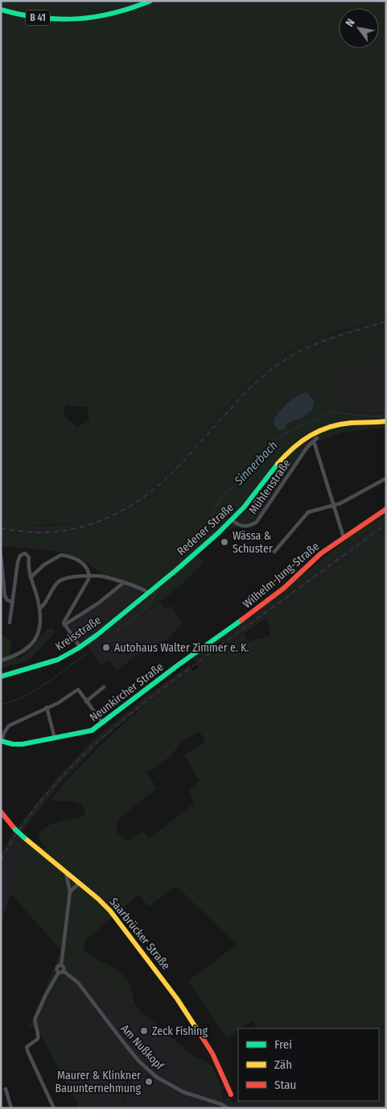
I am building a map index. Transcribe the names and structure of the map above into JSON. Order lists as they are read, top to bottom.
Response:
{
  "streets": {
    "street": [
      "B 41",
      "Mühlenstraße",
      "Redener Straße",
      "Wilhelm-Jung-Straße",
      "Kreisstraße",
      "Neunkircher Straße",
      "Saarbrücker Straße",
      "Am Nußkopf"
    ]
  },
  "crossings": [
    ["Mühlenstraße", "Redener Straße"],
    ["Redener Straße", "Kreisstraße"],
    ["Wilhelm-Jung-Straße", "Neunkircher Straße"]
  ],
  "water": ["Sinnerbach"],
  "places": [
    "Wässa & Schuster",
    "Autohaus Walter Zimmer e. K.",
    "Zeck Fishing",
    "Maurer & Klinkner Bauunternehmung"
  ],
  "legend": ["Frei", "Zäh", "Stau"],
  "north": "top left"
}
